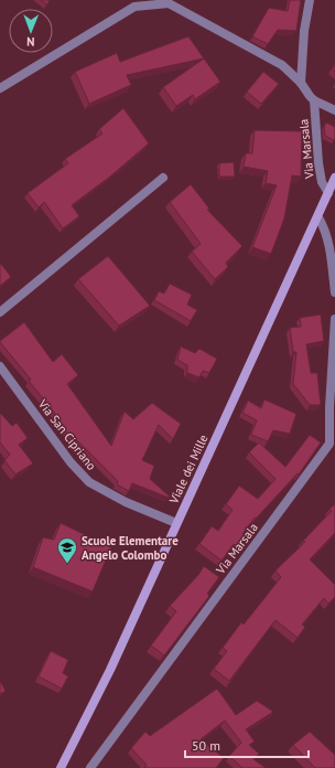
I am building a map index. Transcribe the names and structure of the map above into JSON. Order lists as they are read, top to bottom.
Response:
{
  "streets": {
    "main road": ["Viale dei Mille"],
    "street": ["Via Marsala", "Via San Cipriano"]
  },
  "crossings": [
    ["Via Marsala", "Viale dei Mille"],
    ["Via San Cipriano", "Viale dei Mille"]
  ],
  "places": {
    "school or university": ["Scuole Elementare Angelo Colombo"]
  },
  "scale_bar": "50 m",
  "north": "bottom"
}
